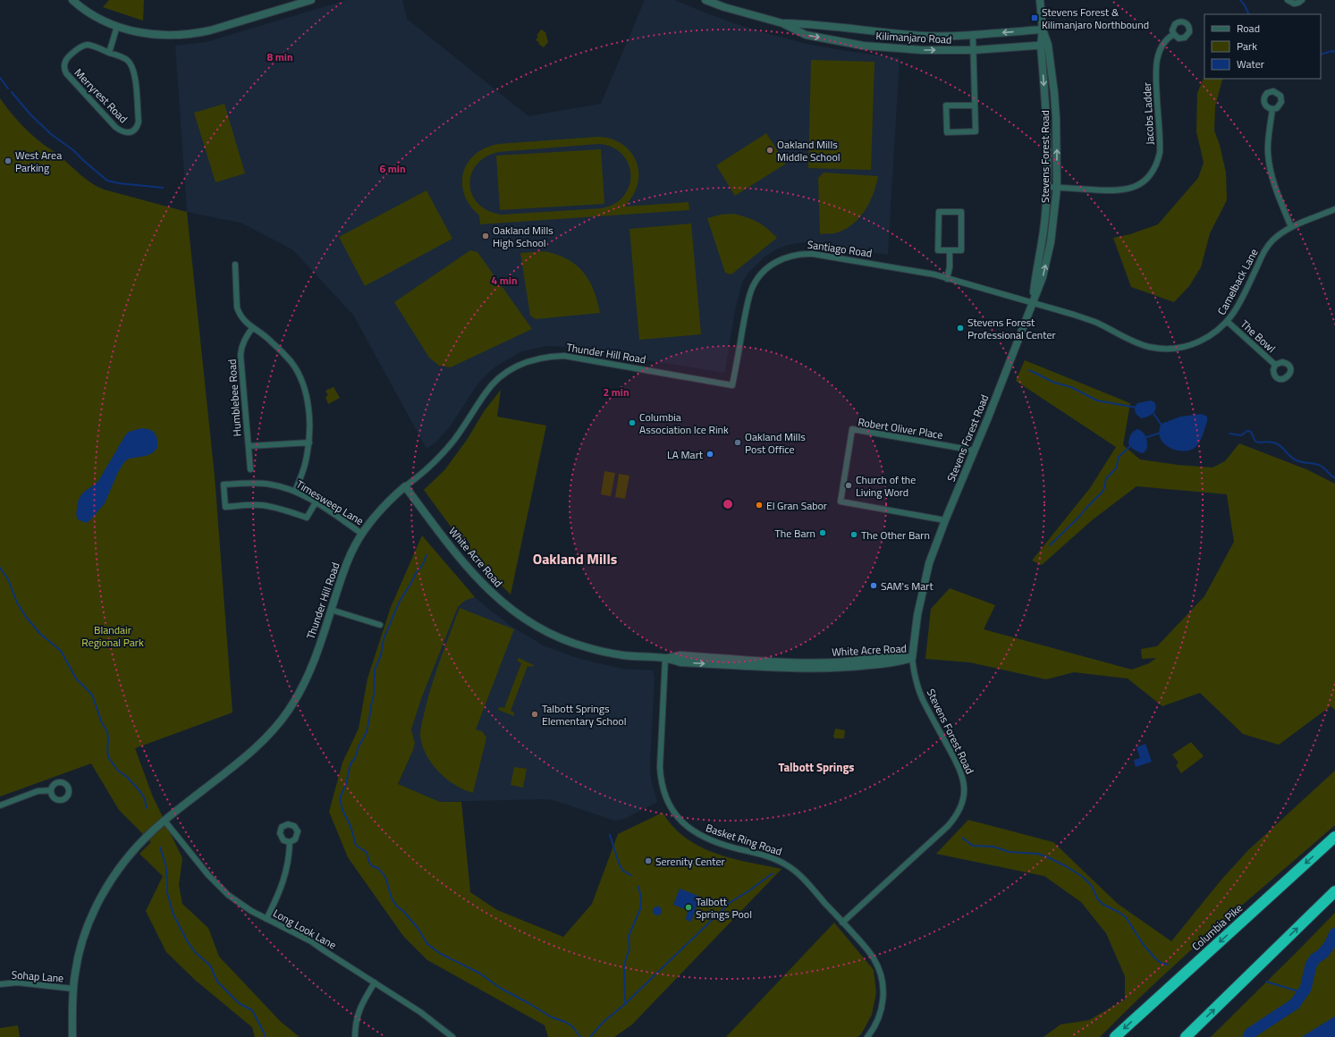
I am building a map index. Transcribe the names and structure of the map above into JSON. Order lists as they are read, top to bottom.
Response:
{
  "streets": {
    "highway": ["Columbia Pike"],
    "street": [
      "Kilimanjaro Road",
      "Merryrest Road",
      "Jacobs Ladder",
      "Stevens Forest Road",
      "Santiago Road",
      "Camelback Lane",
      "The Bowl",
      "Thunder Hill Road",
      "Humblebee Road",
      "Robert Oliver Place",
      "Timesweep Lane",
      "White Acre Road",
      "Basket Ring Road",
      "Long Look Lane",
      "Sohap Lane"
    ]
  },
  "crossings": [
    ["Kilimanjaro Road", "Stevens Forest Road"],
    ["Jacobs Ladder", "Stevens Forest Road"],
    ["Stevens Forest Road", "Santiago Road"],
    ["Stevens Forest Road", "Camelback Lane"],
    ["Stevens Forest Road", "Robert Oliver Place"],
    ["Stevens Forest Road", "White Acre Road"],
    ["Stevens Forest Road", "Basket Ring Road"],
    ["Santiago Road", "Camelback Lane"],
    ["Santiago Road", "Thunder Hill Road"],
    ["Camelback Lane", "The Bowl"],
    ["Thunder Hill Road", "Timesweep Lane"],
    ["Thunder Hill Road", "White Acre Road"],
    ["Thunder Hill Road", "Long Look Lane"],
    ["Thunder Hill Road", "Sohap Lane"],
    ["White Acre Road", "Basket Ring Road"]
  ],
  "districts": ["Oakland Mills", "Talbott Springs"],
  "parks": ["Blandair Regional Park"],
  "places": {
    "transit": ["Stevens Forest & Kilimanjaro Northbound"],
    "other": [
      "Oakland Mills Middle School",
      "West Area Parking",
      "Oakland Mills High School",
      "Stevens Forest Professional Center",
      "Columbia Association Ice Rink",
      "Oakland Mills Post Office",
      "LA Mart",
      "Church of the Living Word",
      "El Gran Sabor",
      "The Barn",
      "The Other Barn",
      "SAM's Mart",
      "Talbott Springs Elementary School",
      "Serenity Center",
      "Talbott Springs Pool"
    ]
  },
  "legend": ["Road", "Park", "Water"],
  "rings": [
    "8 min",
    "6 min",
    "4 min",
    "2 min"
  ]
}
